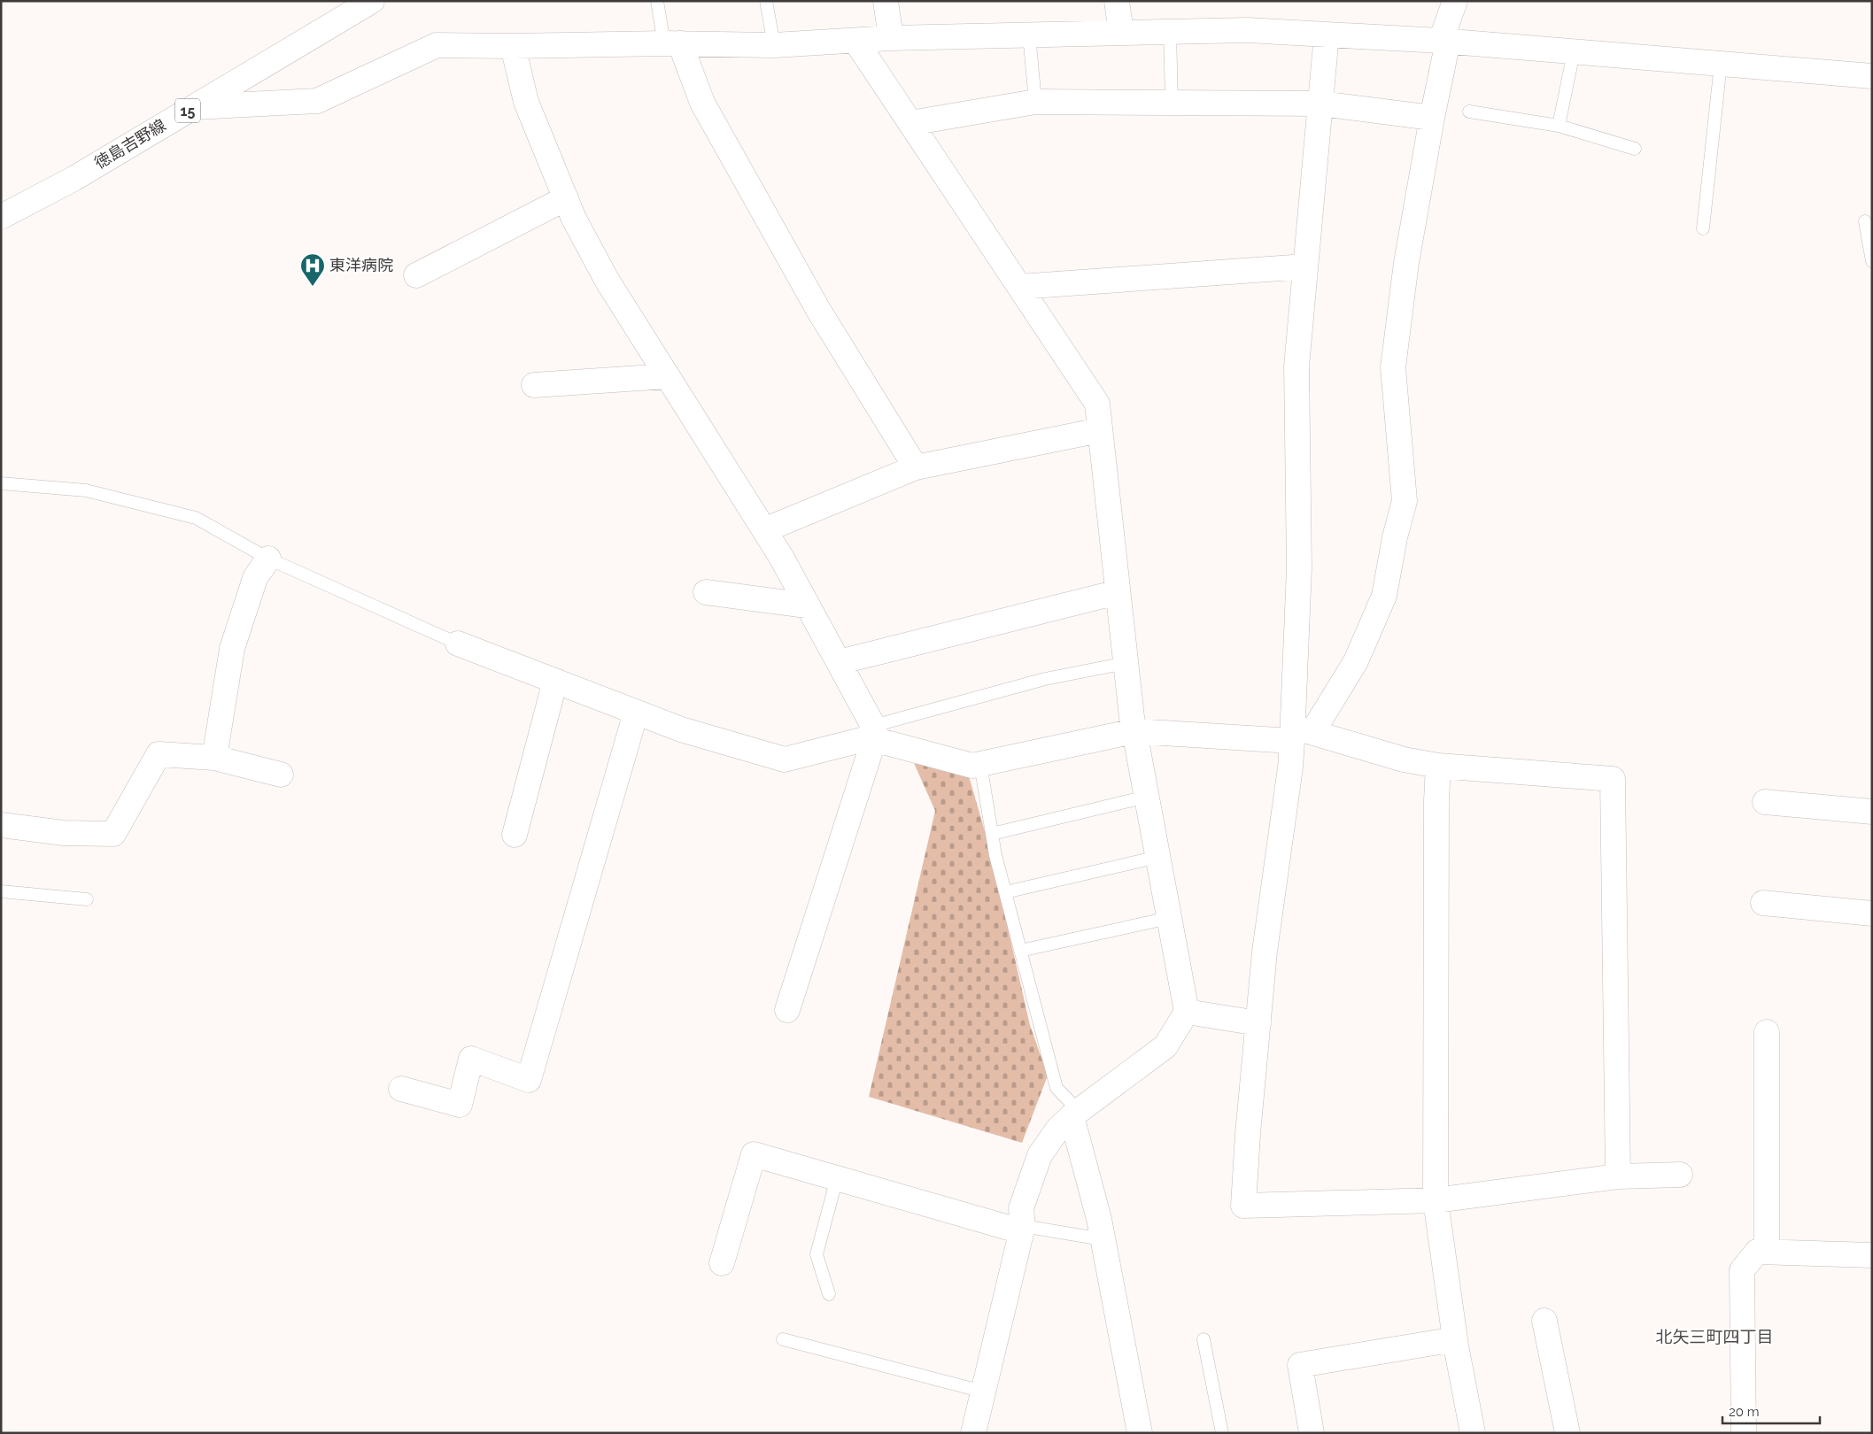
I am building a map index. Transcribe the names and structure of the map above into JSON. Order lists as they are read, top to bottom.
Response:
{
  "streets": {
    "street": ["15", "徳島吉野線"]
  },
  "districts": ["北矢三町四丁目"],
  "places": {
    "hospital": ["東洋病院"]
  },
  "scale_bar": "20 m"
}
